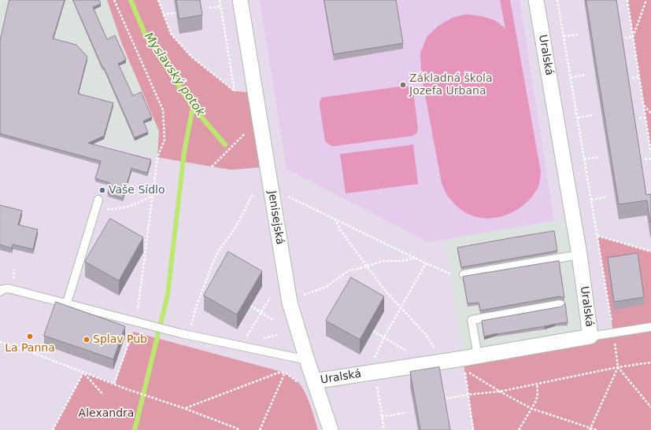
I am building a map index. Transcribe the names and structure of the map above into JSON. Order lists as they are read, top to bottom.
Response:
{
  "streets": {
    "street": ["Uralská", "Jenisejská"]
  },
  "crossings": [
    ["Uralská", "Jenisejská"]
  ],
  "water": ["Myslavský potok"],
  "parks": ["Alexandra"],
  "places": [
    "Základná škola Jozefa Urbana",
    "Vaše Sídlo",
    "La Panna",
    "Splav Pub"
  ]
}
